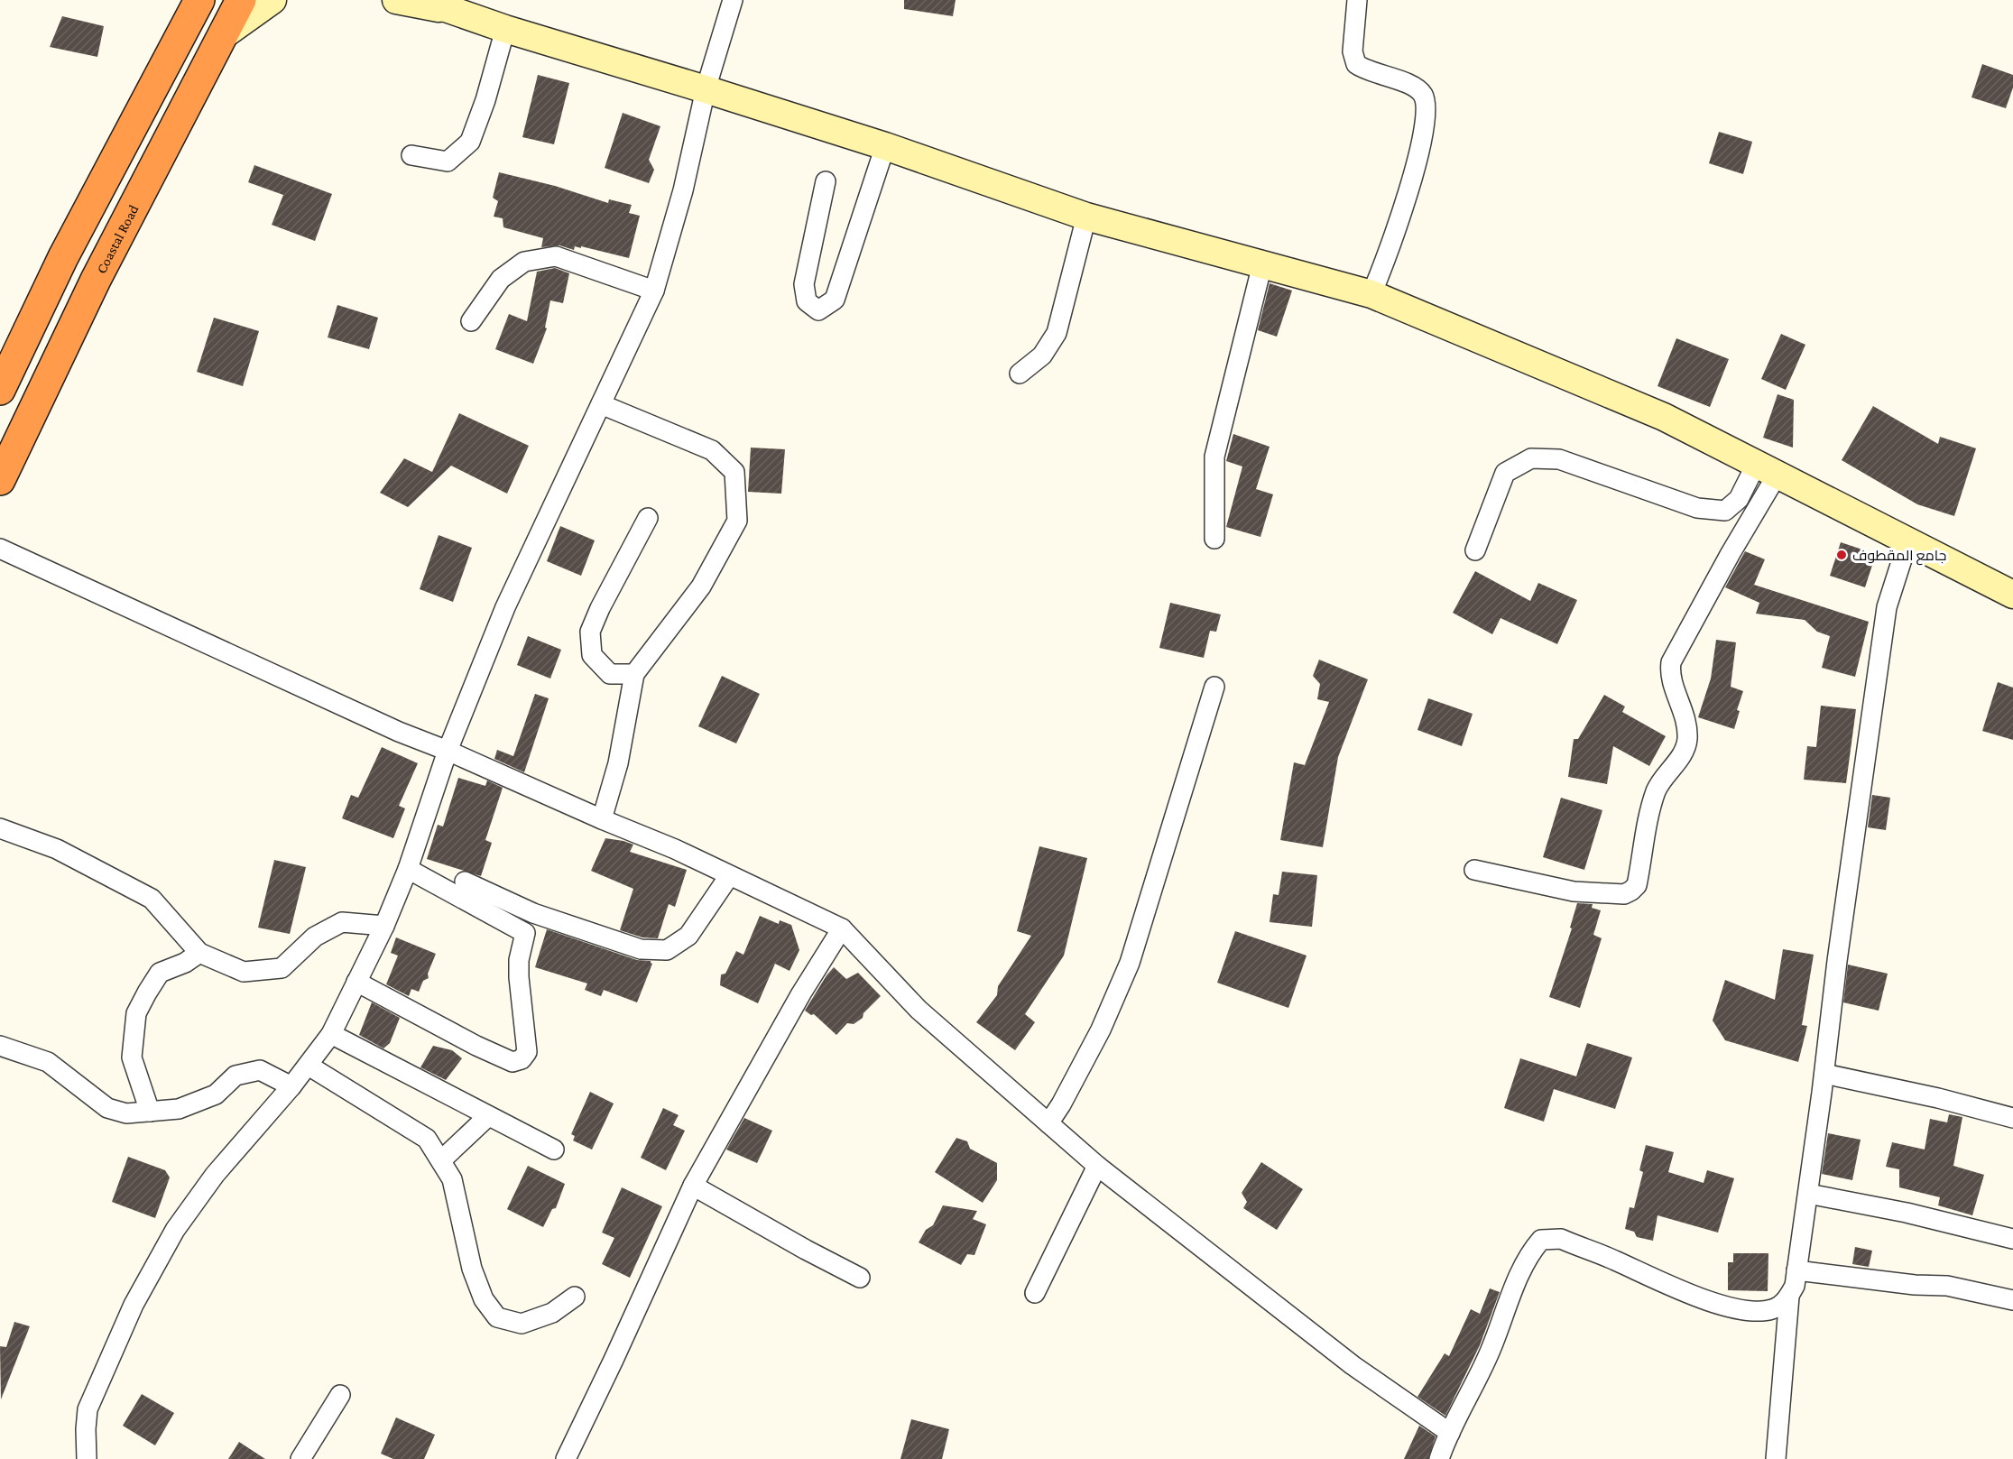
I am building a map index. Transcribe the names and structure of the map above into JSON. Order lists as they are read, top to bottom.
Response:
{
  "streets": {
    "highway": ["Coastal Road"]
  },
  "places": ["جامع المقطوف"]
}
